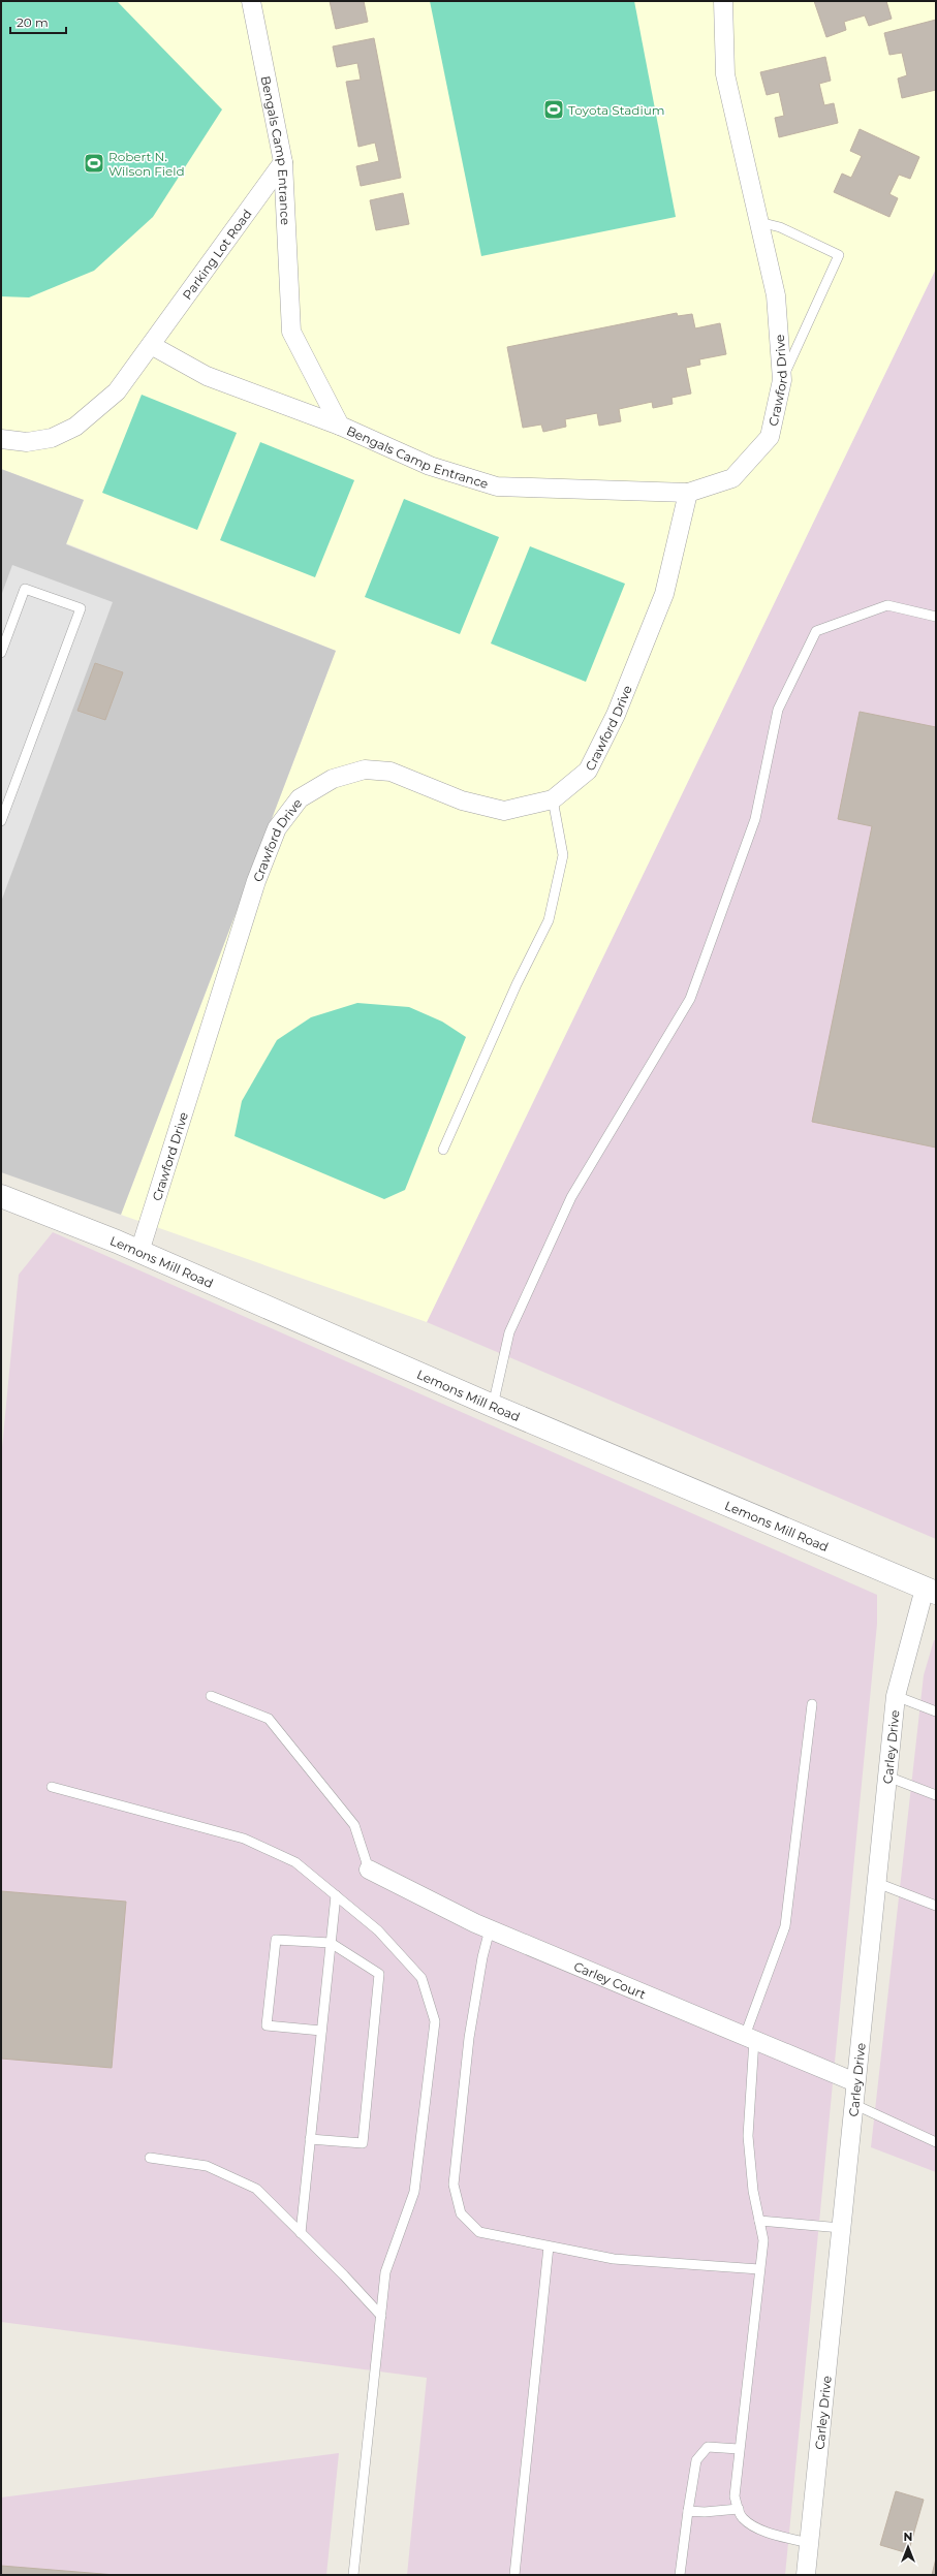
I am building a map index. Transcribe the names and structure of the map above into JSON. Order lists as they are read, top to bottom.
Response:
{
  "streets": {
    "street": [
      "Bengals Camp Entrance",
      "Parking Lot Road",
      "Crawford Drive",
      "Lemons Mill Road",
      "Carley Drive",
      "Carley Court"
    ]
  },
  "crossings": [
    ["Bengals Camp Entrance", "Parking Lot Road"],
    ["Bengals Camp Entrance", "Crawford Drive"],
    ["Crawford Drive", "Lemons Mill Road"],
    ["Lemons Mill Road", "Carley Drive"],
    ["Carley Drive", "Carley Court"]
  ],
  "places": {
    "sports": ["Toyota Stadium", "Robert N. Wilson Field"]
  },
  "scale_bar": "20 m",
  "north": "top"
}
